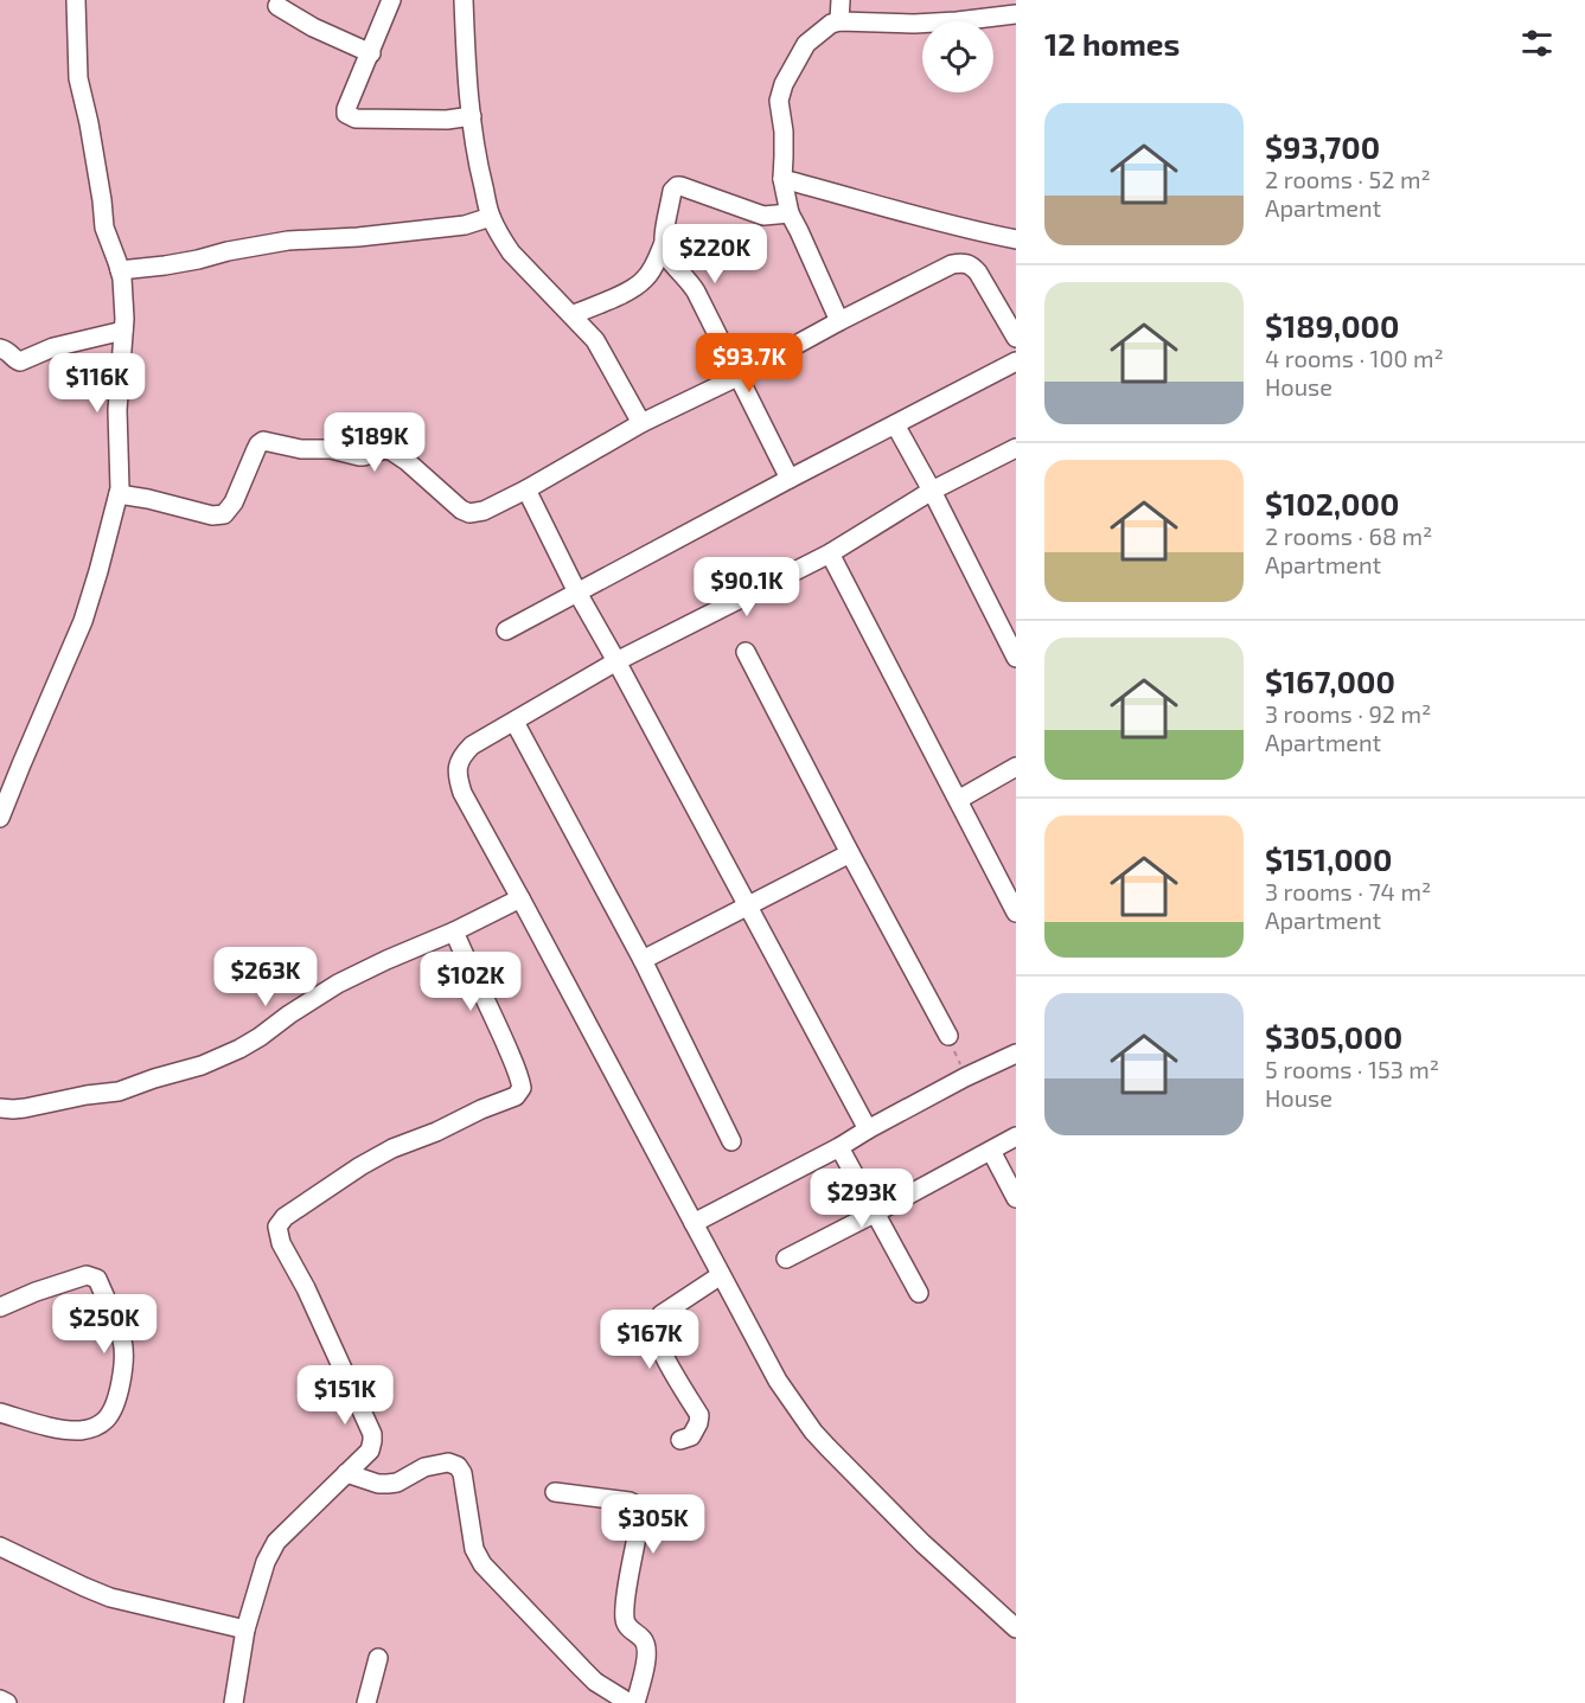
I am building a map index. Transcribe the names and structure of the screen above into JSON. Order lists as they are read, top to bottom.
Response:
{
  "page": {
    "heading": "12 homes",
    "list": [
      {
        "name": "$93,700",
        "note": "2 rooms · 52 m² · Apartment"
      },
      {
        "name": "$189,000",
        "note": "4 rooms · 100 m² · House"
      },
      {
        "name": "$102,000",
        "note": "2 rooms · 68 m² · Apartment"
      },
      {
        "name": "$167,000",
        "note": "3 rooms · 92 m² · Apartment"
      },
      {
        "name": "$151,000",
        "note": "3 rooms · 74 m² · Apartment"
      },
      {
        "name": "$305,000",
        "note": "5 rooms · 153 m² · House"
      }
    ],
    "price": [
      "$220K",
      "$93.7K",
      "$116K",
      "$189K",
      "$90.1K",
      "$263K",
      "$102K",
      "$293K",
      "$250K",
      "$167K",
      "$151K",
      "$305K"
    ]
  }
}
